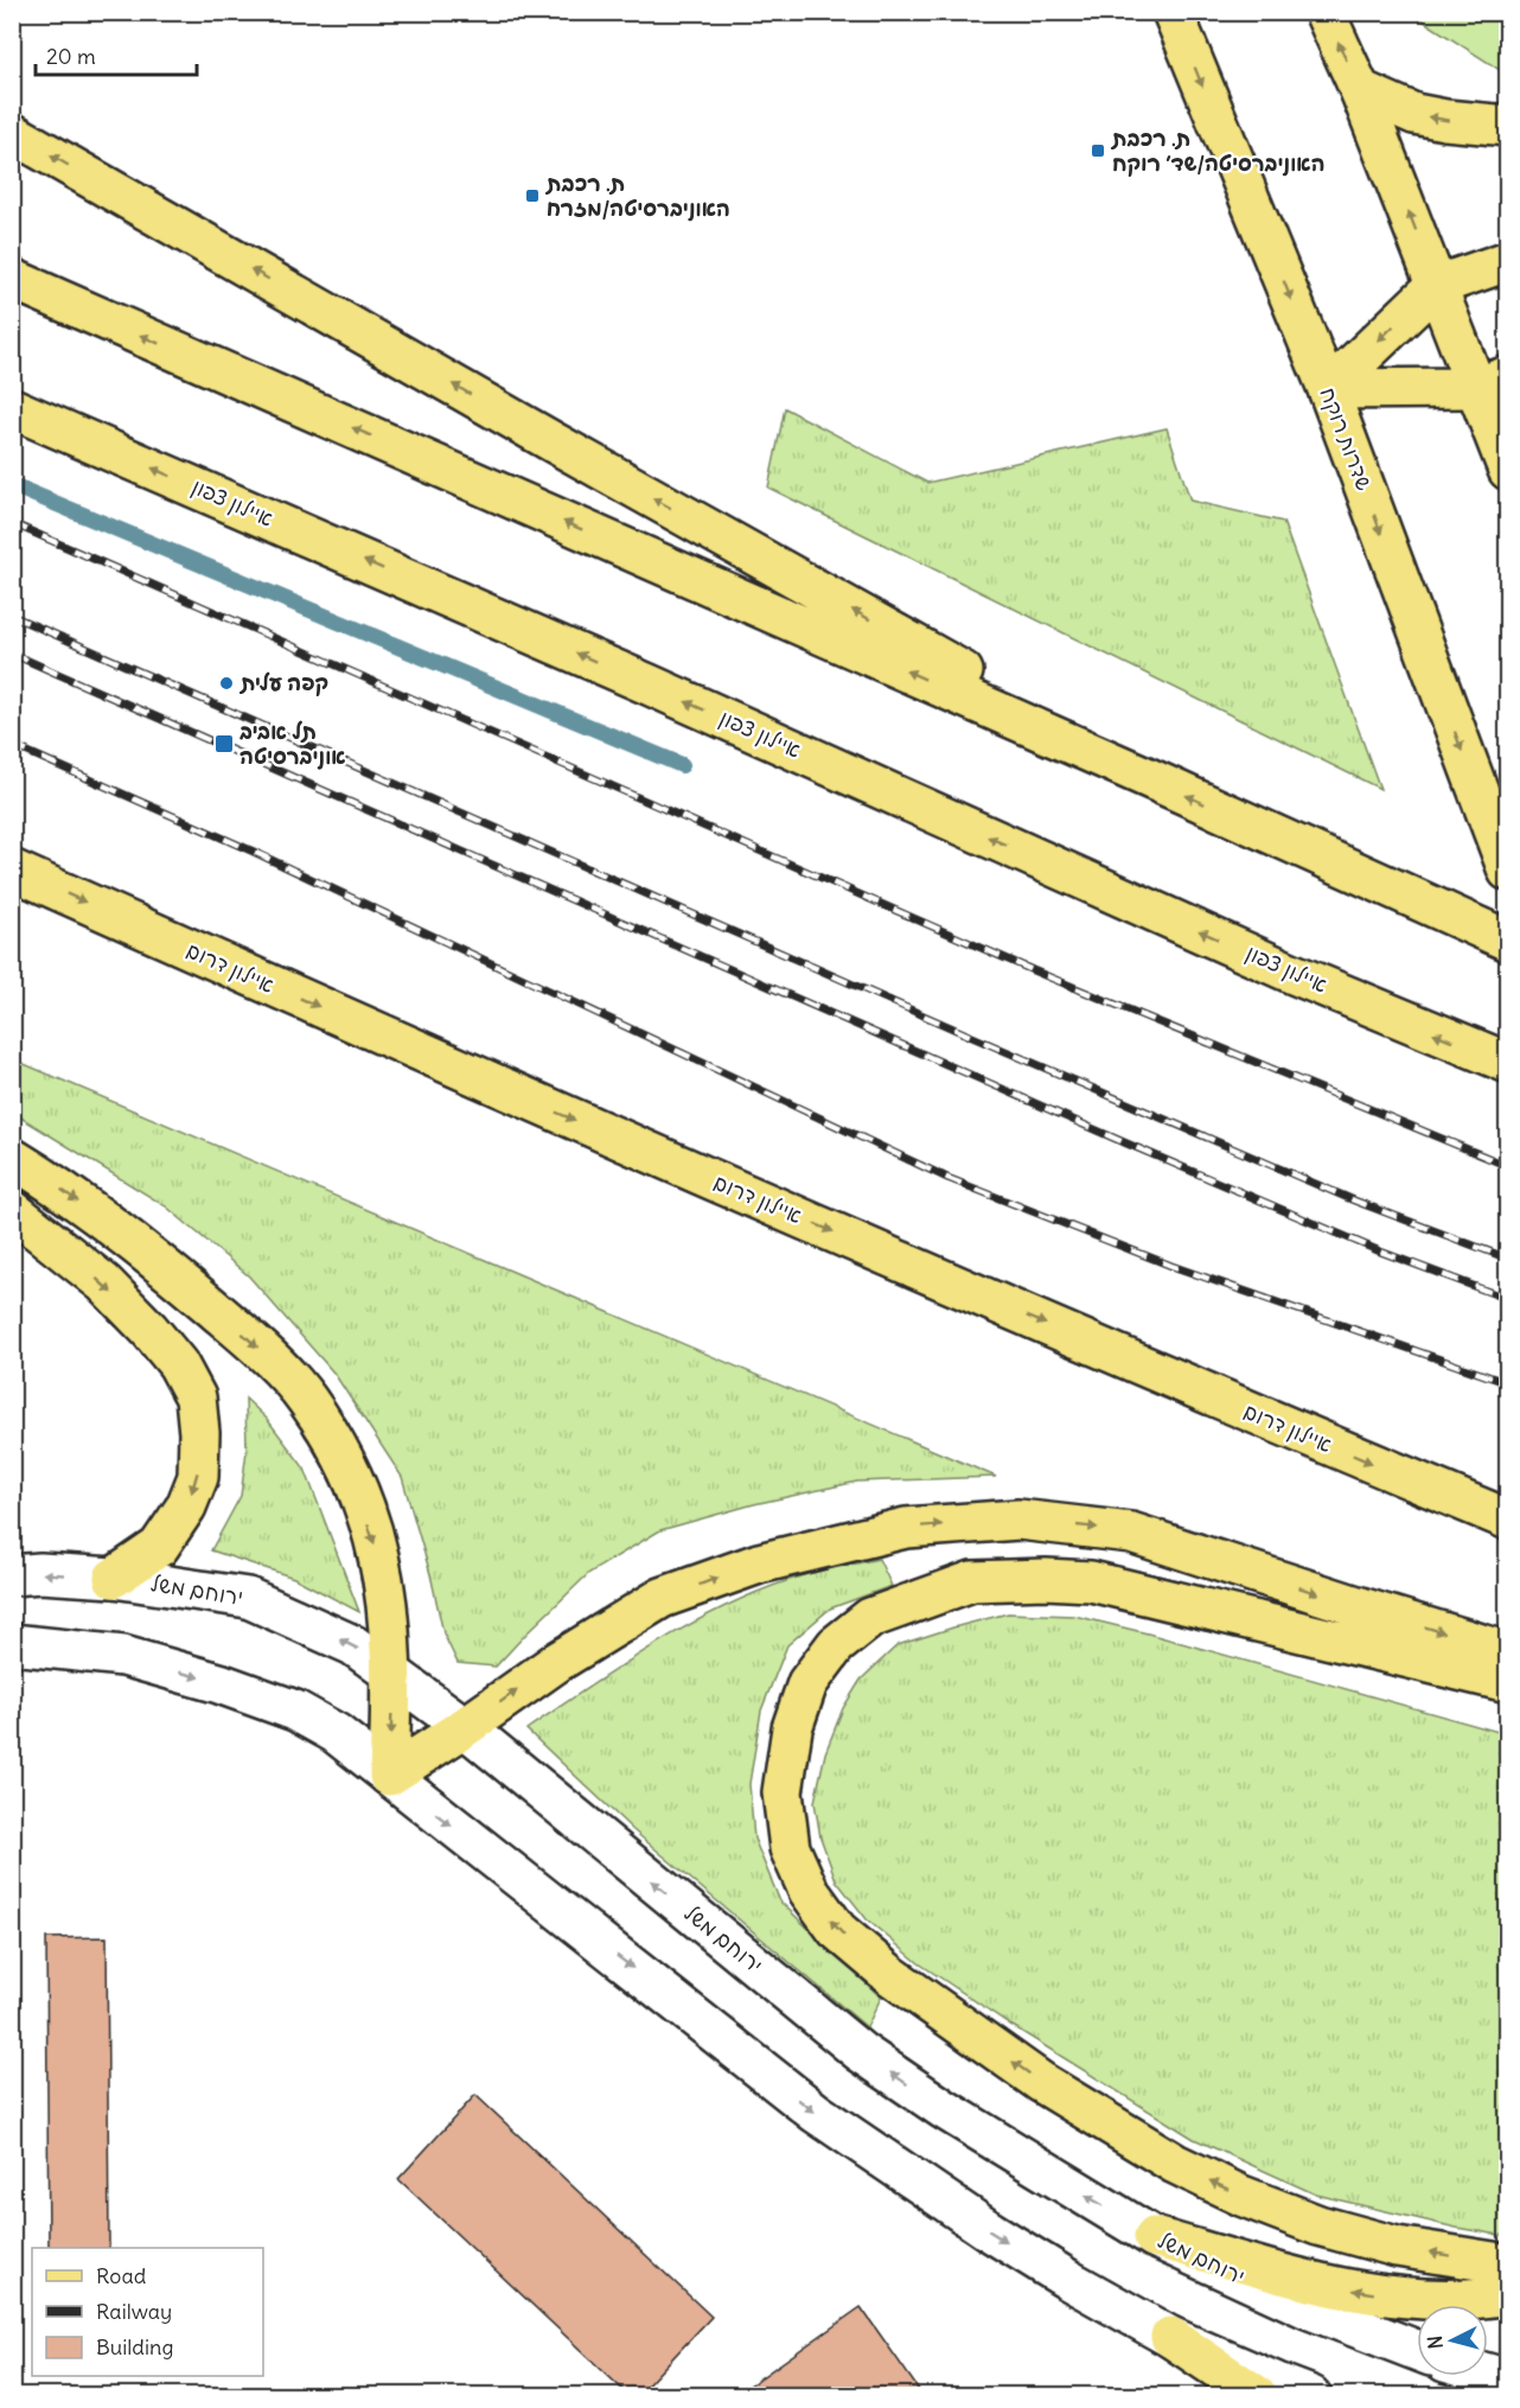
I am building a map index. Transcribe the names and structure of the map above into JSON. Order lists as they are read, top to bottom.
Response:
{
  "streets": {
    "main road": ["שדרות רוקח", "איילון צפון", "איילון דרום"],
    "street": ["ירוחם משל"]
  },
  "one_way": ["איילון דרום"],
  "places": {
    "transit": ["ת. רכבת האוניברסיטה/שד׳ רוקח", "ת. רכבת האוניברסיטה/מזרח", "תל אביב אוניברסיטה"],
    "other": ["קפה עלית"]
  },
  "legend": ["Road", "Railway", "Building"],
  "scale_bar": "20 m",
  "north": "left"
}
